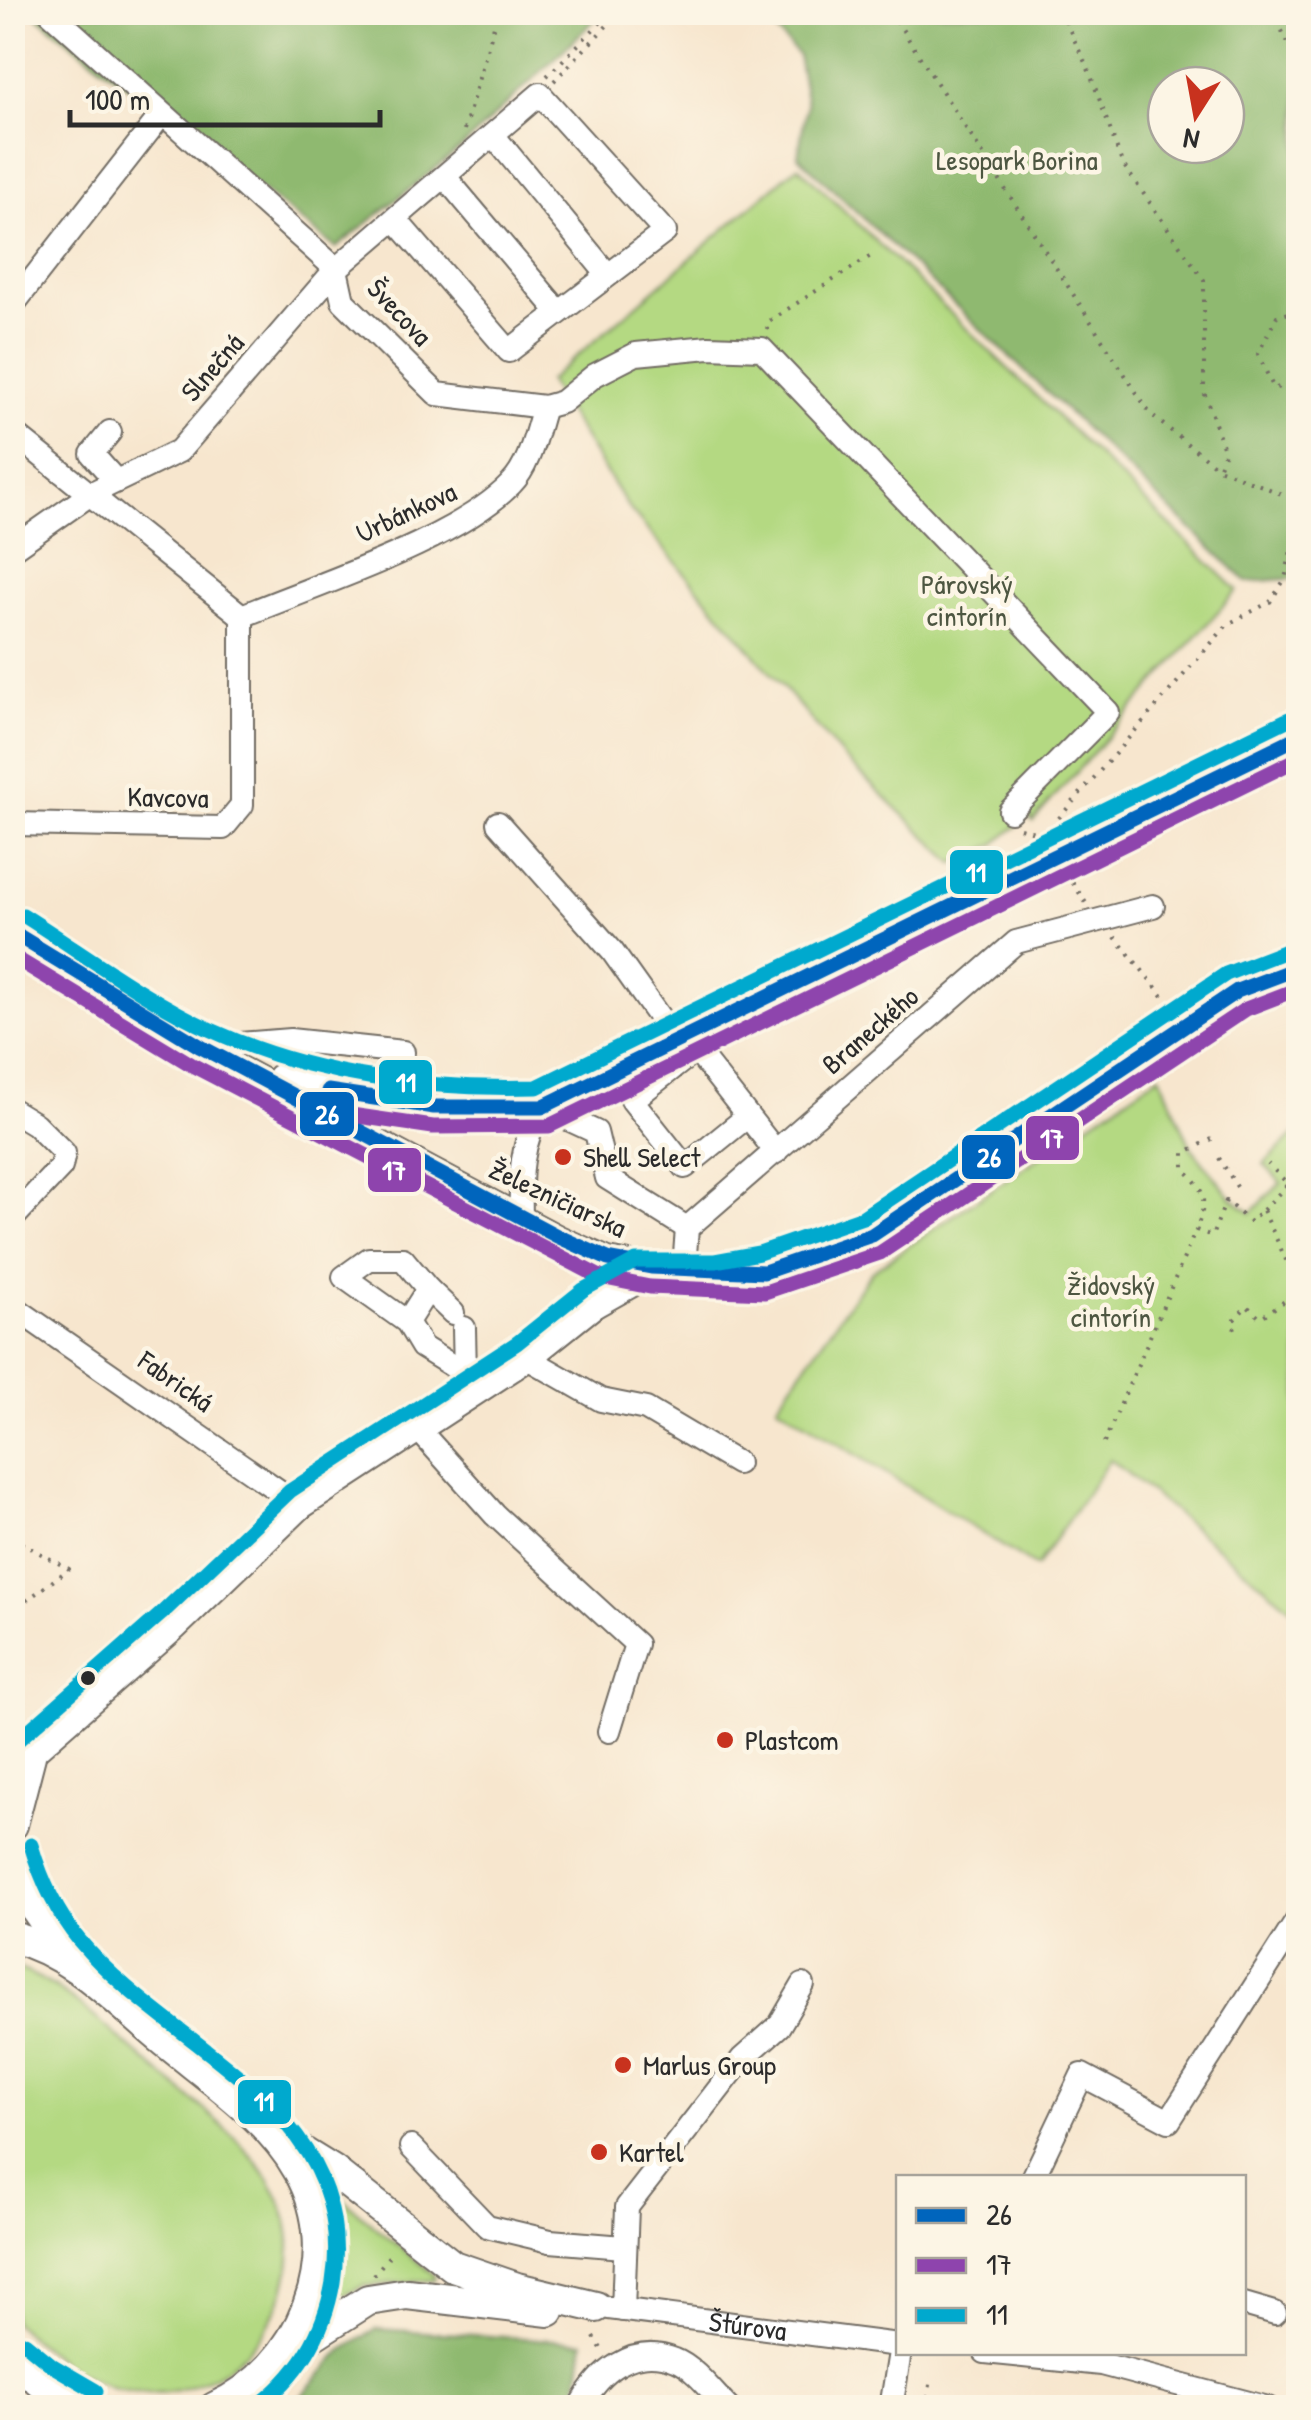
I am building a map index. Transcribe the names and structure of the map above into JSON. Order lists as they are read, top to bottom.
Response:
{
  "streets": {
    "street": [
      "Švecova",
      "Slnečná",
      "Urbánkova",
      "Kavcova",
      "Braneckého",
      "Železničiarska",
      "Fabrická",
      "Štúrova"
    ]
  },
  "crossings": [
    ["Švecova", "Slnečná"],
    ["Švecova", "Urbánkova"],
    ["Urbánkova", "Kavcova"]
  ],
  "parks": ["Lesopark Borina", "Párovský cintorín", "Židovský cintorín"],
  "places": [
    "Shell Select",
    "Plastcom",
    "Marlus Group",
    "Kartel"
  ],
  "lines": ["transit line 11", "transit line 26", "transit line 17"],
  "legend": ["26", "17", "11"],
  "scale_bar": "100 m",
  "north": "bottom"
}
